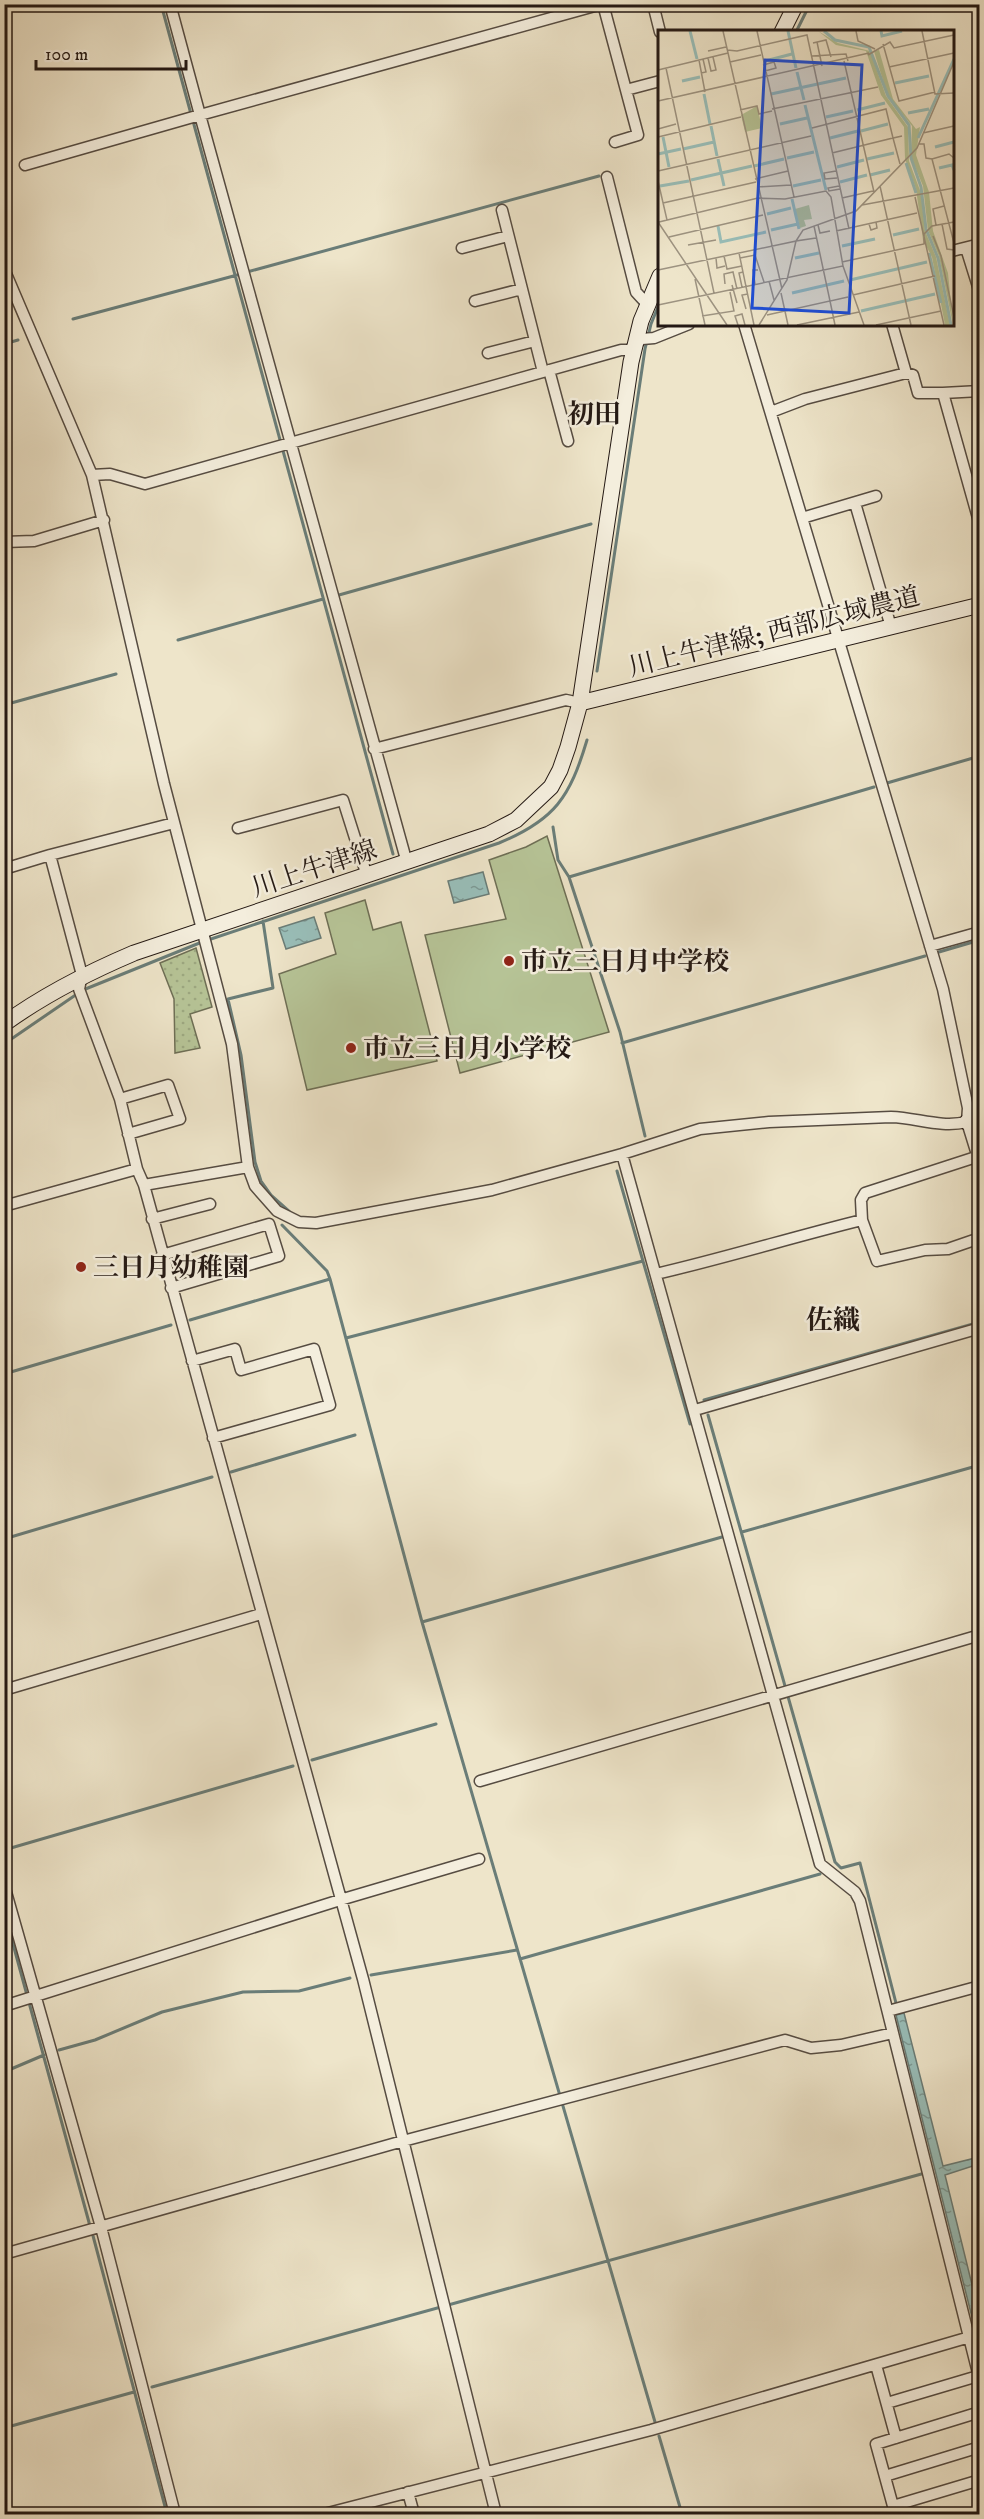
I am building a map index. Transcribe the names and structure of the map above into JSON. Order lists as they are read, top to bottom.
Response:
{
  "streets": {
    "main road": ["川上牛津線; 西部広域農道", "川上牛津線"]
  },
  "crossings": [
    ["川上牛津線; 西部広域農道", "川上牛津線"]
  ],
  "districts": ["初田", "佐織"],
  "places": ["市立三日月中学校", "市立三日月小学校", "三日月幼稚園"],
  "scale_bar": "100 m"
}
